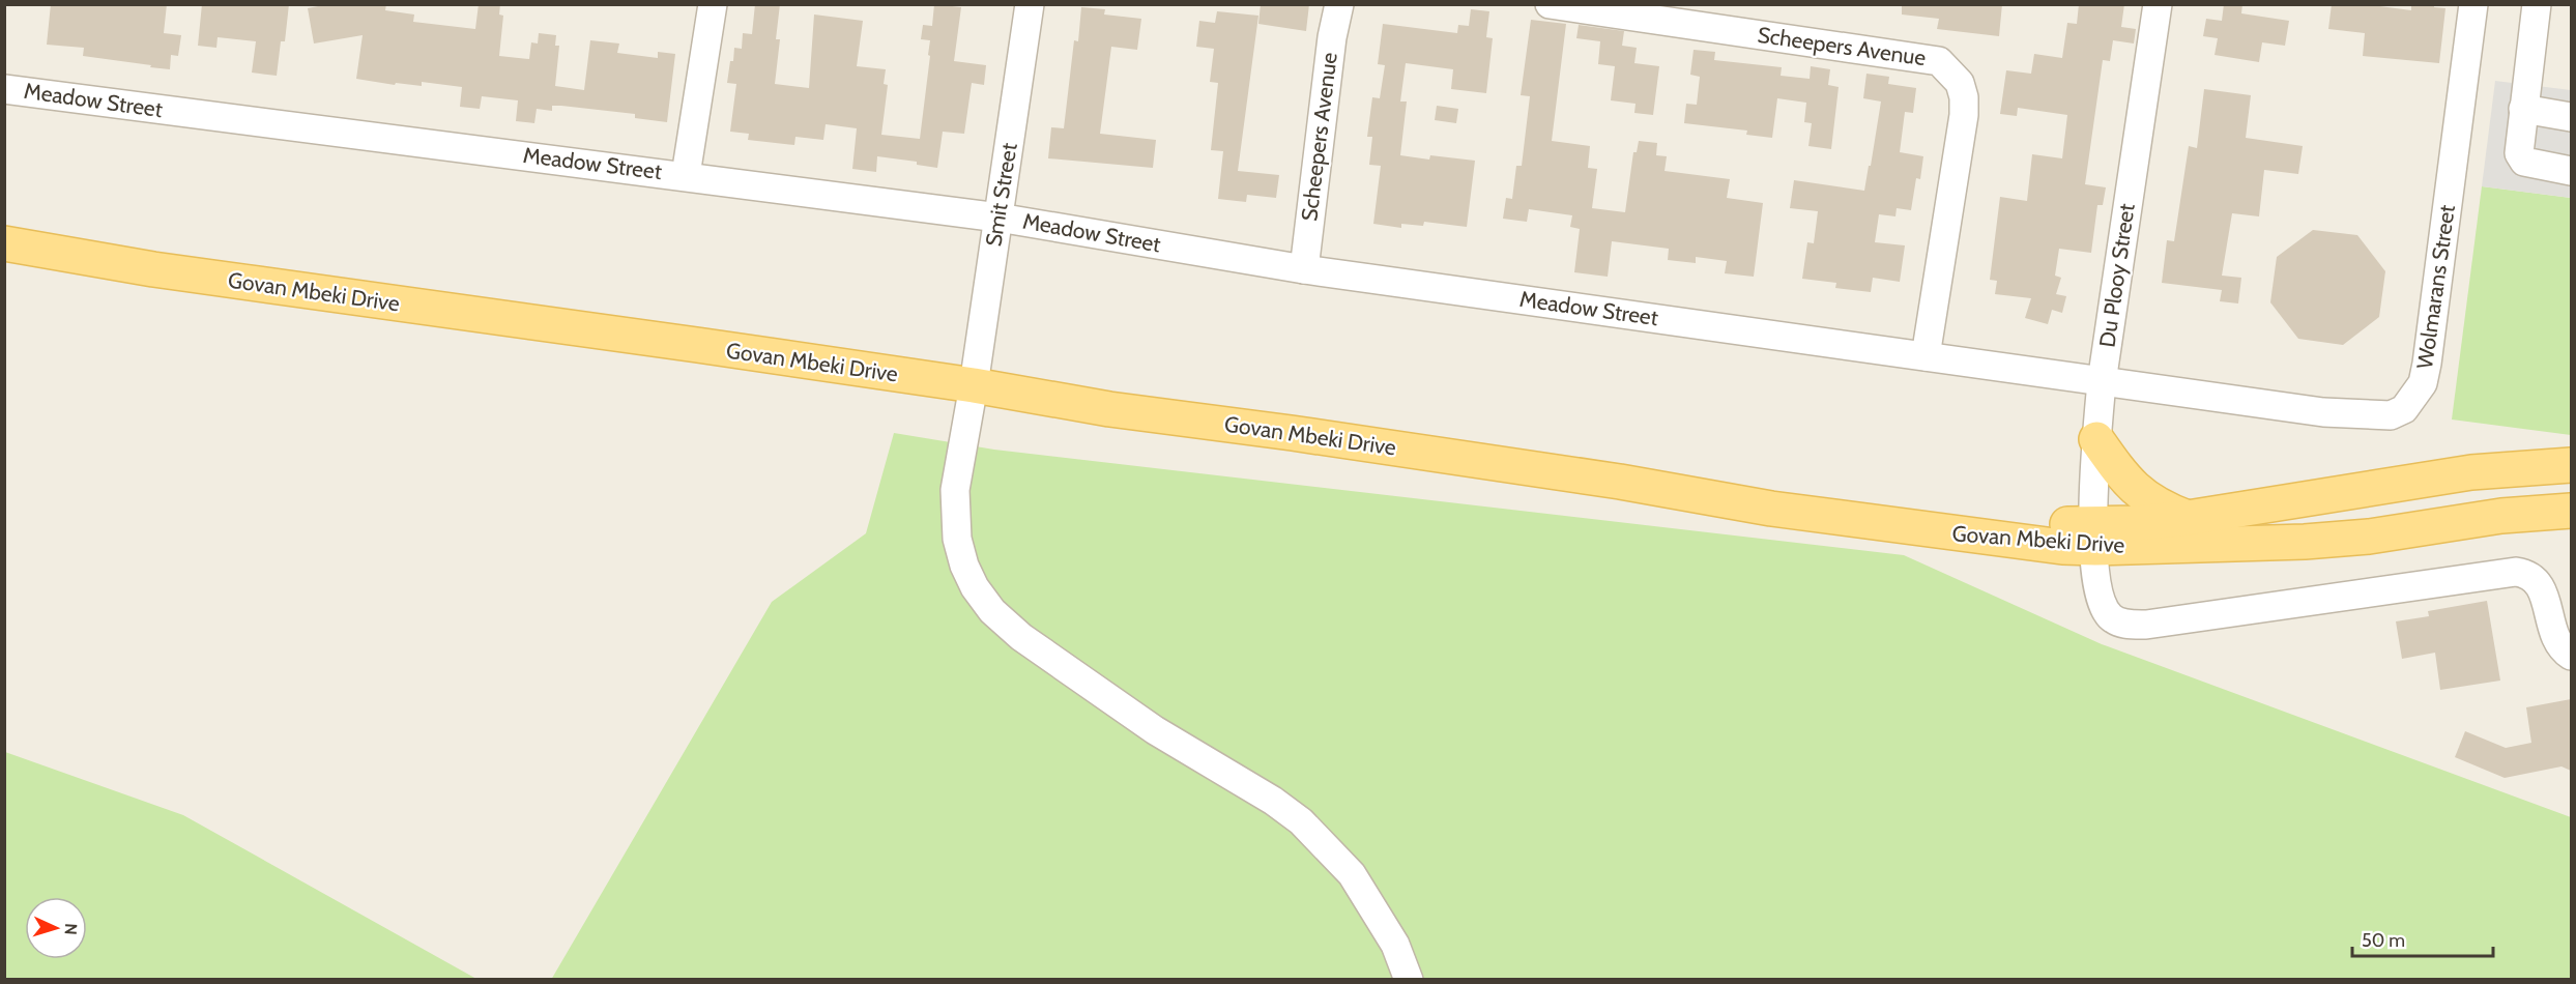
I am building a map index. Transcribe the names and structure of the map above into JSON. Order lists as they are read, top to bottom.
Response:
{
  "streets": {
    "main road": ["Govan Mbeki Drive"],
    "street": [
      "Scheepers Avenue",
      "Meadow Street",
      "Smit Street",
      "Du Plooy Street",
      "Wolmarans Street"
    ]
  },
  "crossings": [
    ["Scheepers Avenue", "Meadow Street"],
    ["Meadow Street", "Smit Street"],
    ["Meadow Street", "Du Plooy Street"],
    ["Meadow Street", "Wolmarans Street"],
    ["Smit Street", "Govan Mbeki Drive"],
    ["Du Plooy Street", "Wolmarans Street"],
    ["Du Plooy Street", "Govan Mbeki Drive"]
  ],
  "scale_bar": "50 m",
  "north": "right"
}
